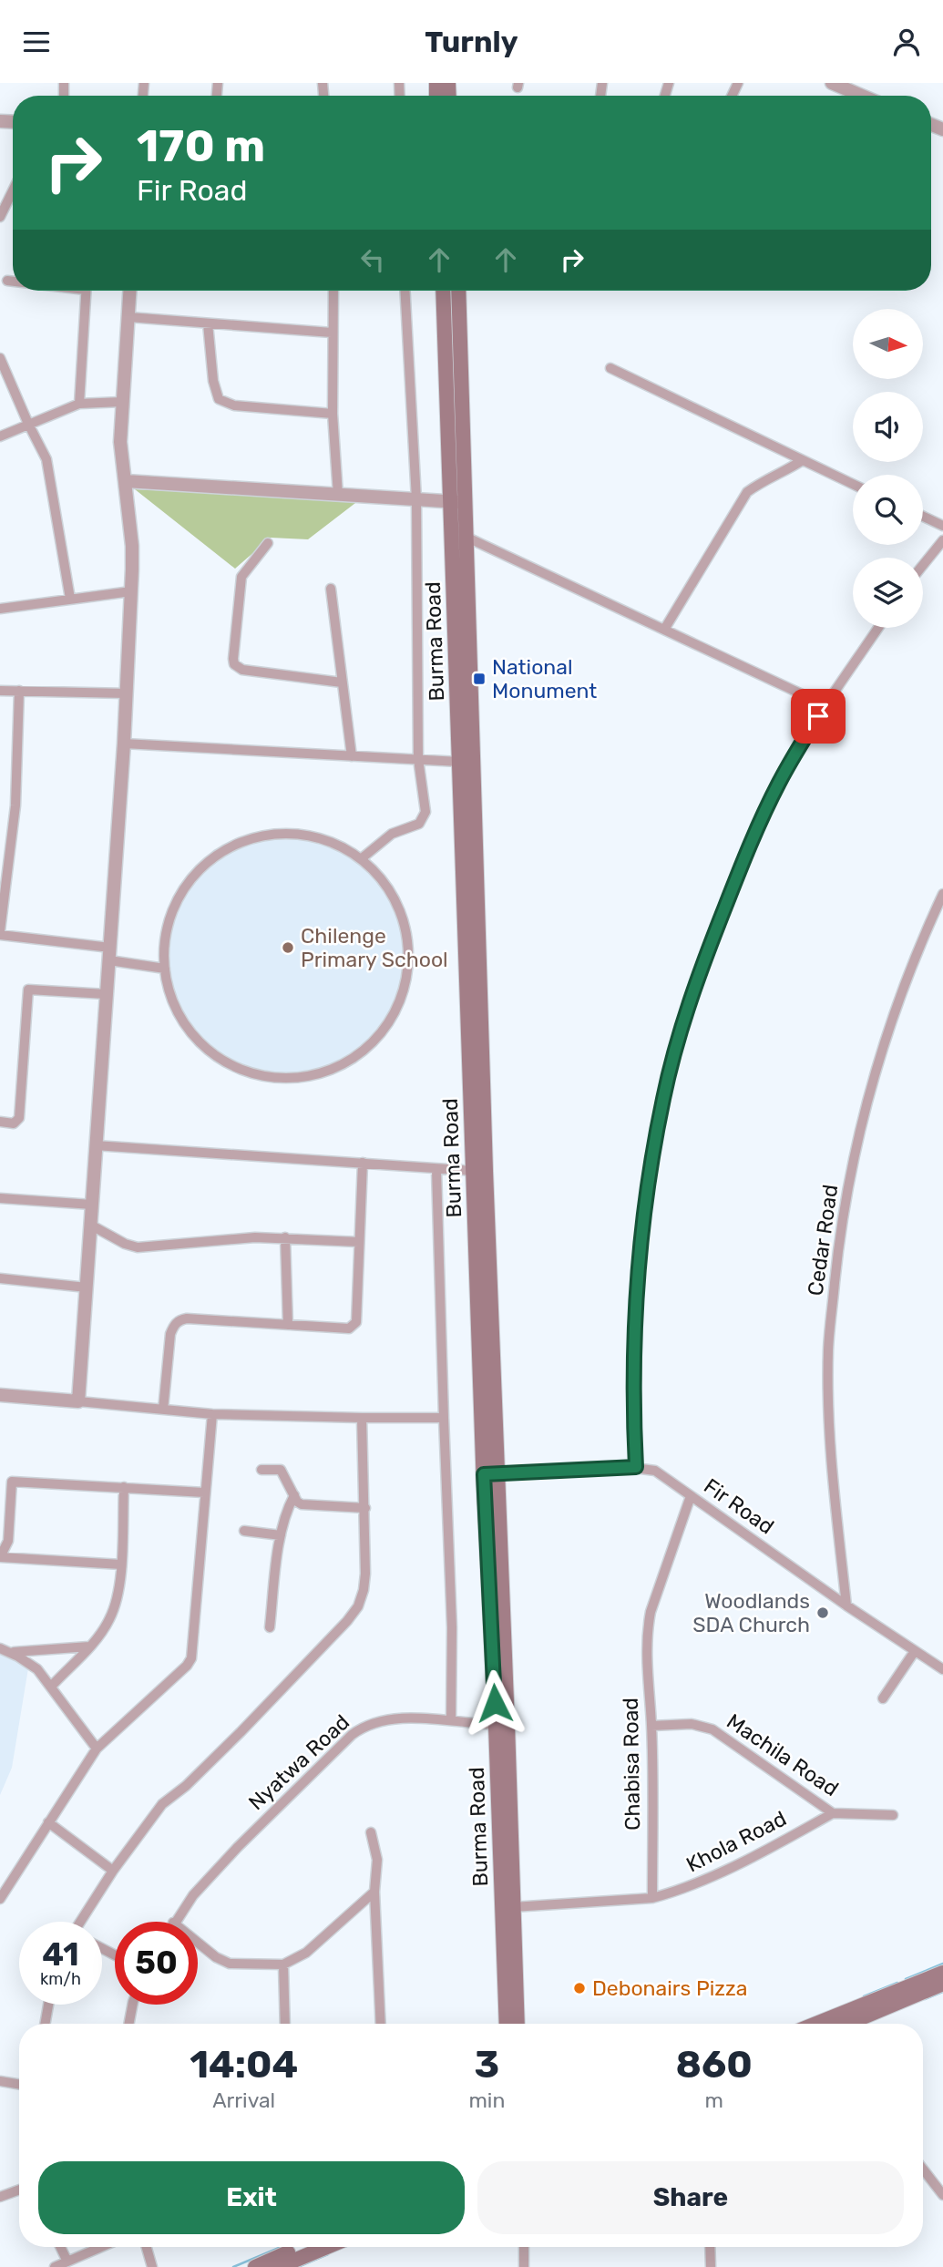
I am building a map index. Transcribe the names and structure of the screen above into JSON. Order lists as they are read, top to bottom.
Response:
{
  "streets": {
    "main road": ["Burma Road"],
    "street": [
      "Cedar Road",
      "Fir Road",
      "Machila Road",
      "Nyatwa Road",
      "Chabisa Road",
      "Khola Road"
    ]
  },
  "crossings": [
    ["Burma Road", "Fir Road"],
    ["Burma Road", "Nyatwa Road"],
    ["Cedar Road", "Fir Road"],
    ["Fir Road", "Chabisa Road"],
    ["Machila Road", "Chabisa Road"],
    ["Machila Road", "Khola Road"],
    ["Chabisa Road", "Khola Road"]
  ],
  "places": {
    "transit": ["National Monument"],
    "other": ["Chilenge Primary School", "Woodlands SDA Church", "Debonairs Pizza"]
  },
  "north": "right",
  "page": {
    "header": "Turnly",
    "turn": ["170 m", "Fir Road"],
    "speed": "41 km/h",
    "limit": "50",
    "eta": [
      "14:04",
      "Arrival",
      "3",
      "min",
      "860",
      "m"
    ],
    "buttons": ["Exit", "Share"]
  }
}
